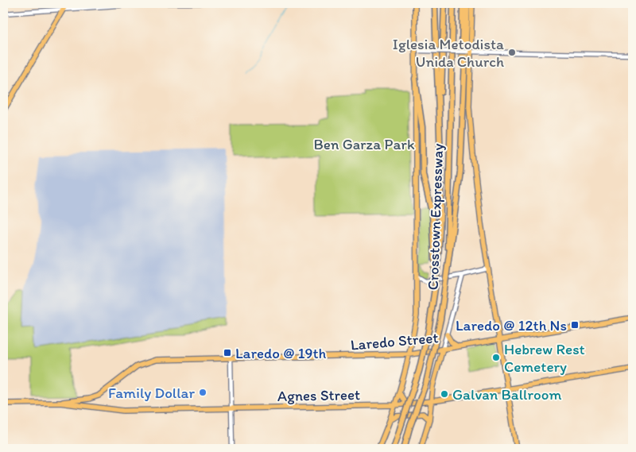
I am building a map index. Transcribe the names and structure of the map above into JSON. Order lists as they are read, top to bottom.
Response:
{
  "streets": {
    "highway": ["Crosstown Expressway"],
    "main road": ["Laredo Street", "Agnes Street"]
  },
  "crossings": [
    ["Crosstown Expressway", "Laredo Street"],
    ["Crosstown Expressway", "Agnes Street"],
    ["Laredo Street", "Agnes Street"]
  ],
  "parks": ["Ben Garza Park"],
  "places": {
    "other": [
      "Iglesia Metodista Unida Church",
      "Hebrew Rest Cemetery",
      "Family Dollar",
      "Galvan Ballroom"
    ],
    "transit": ["Laredo @ 12th Ns", "Laredo @ 19th"]
  }
}
